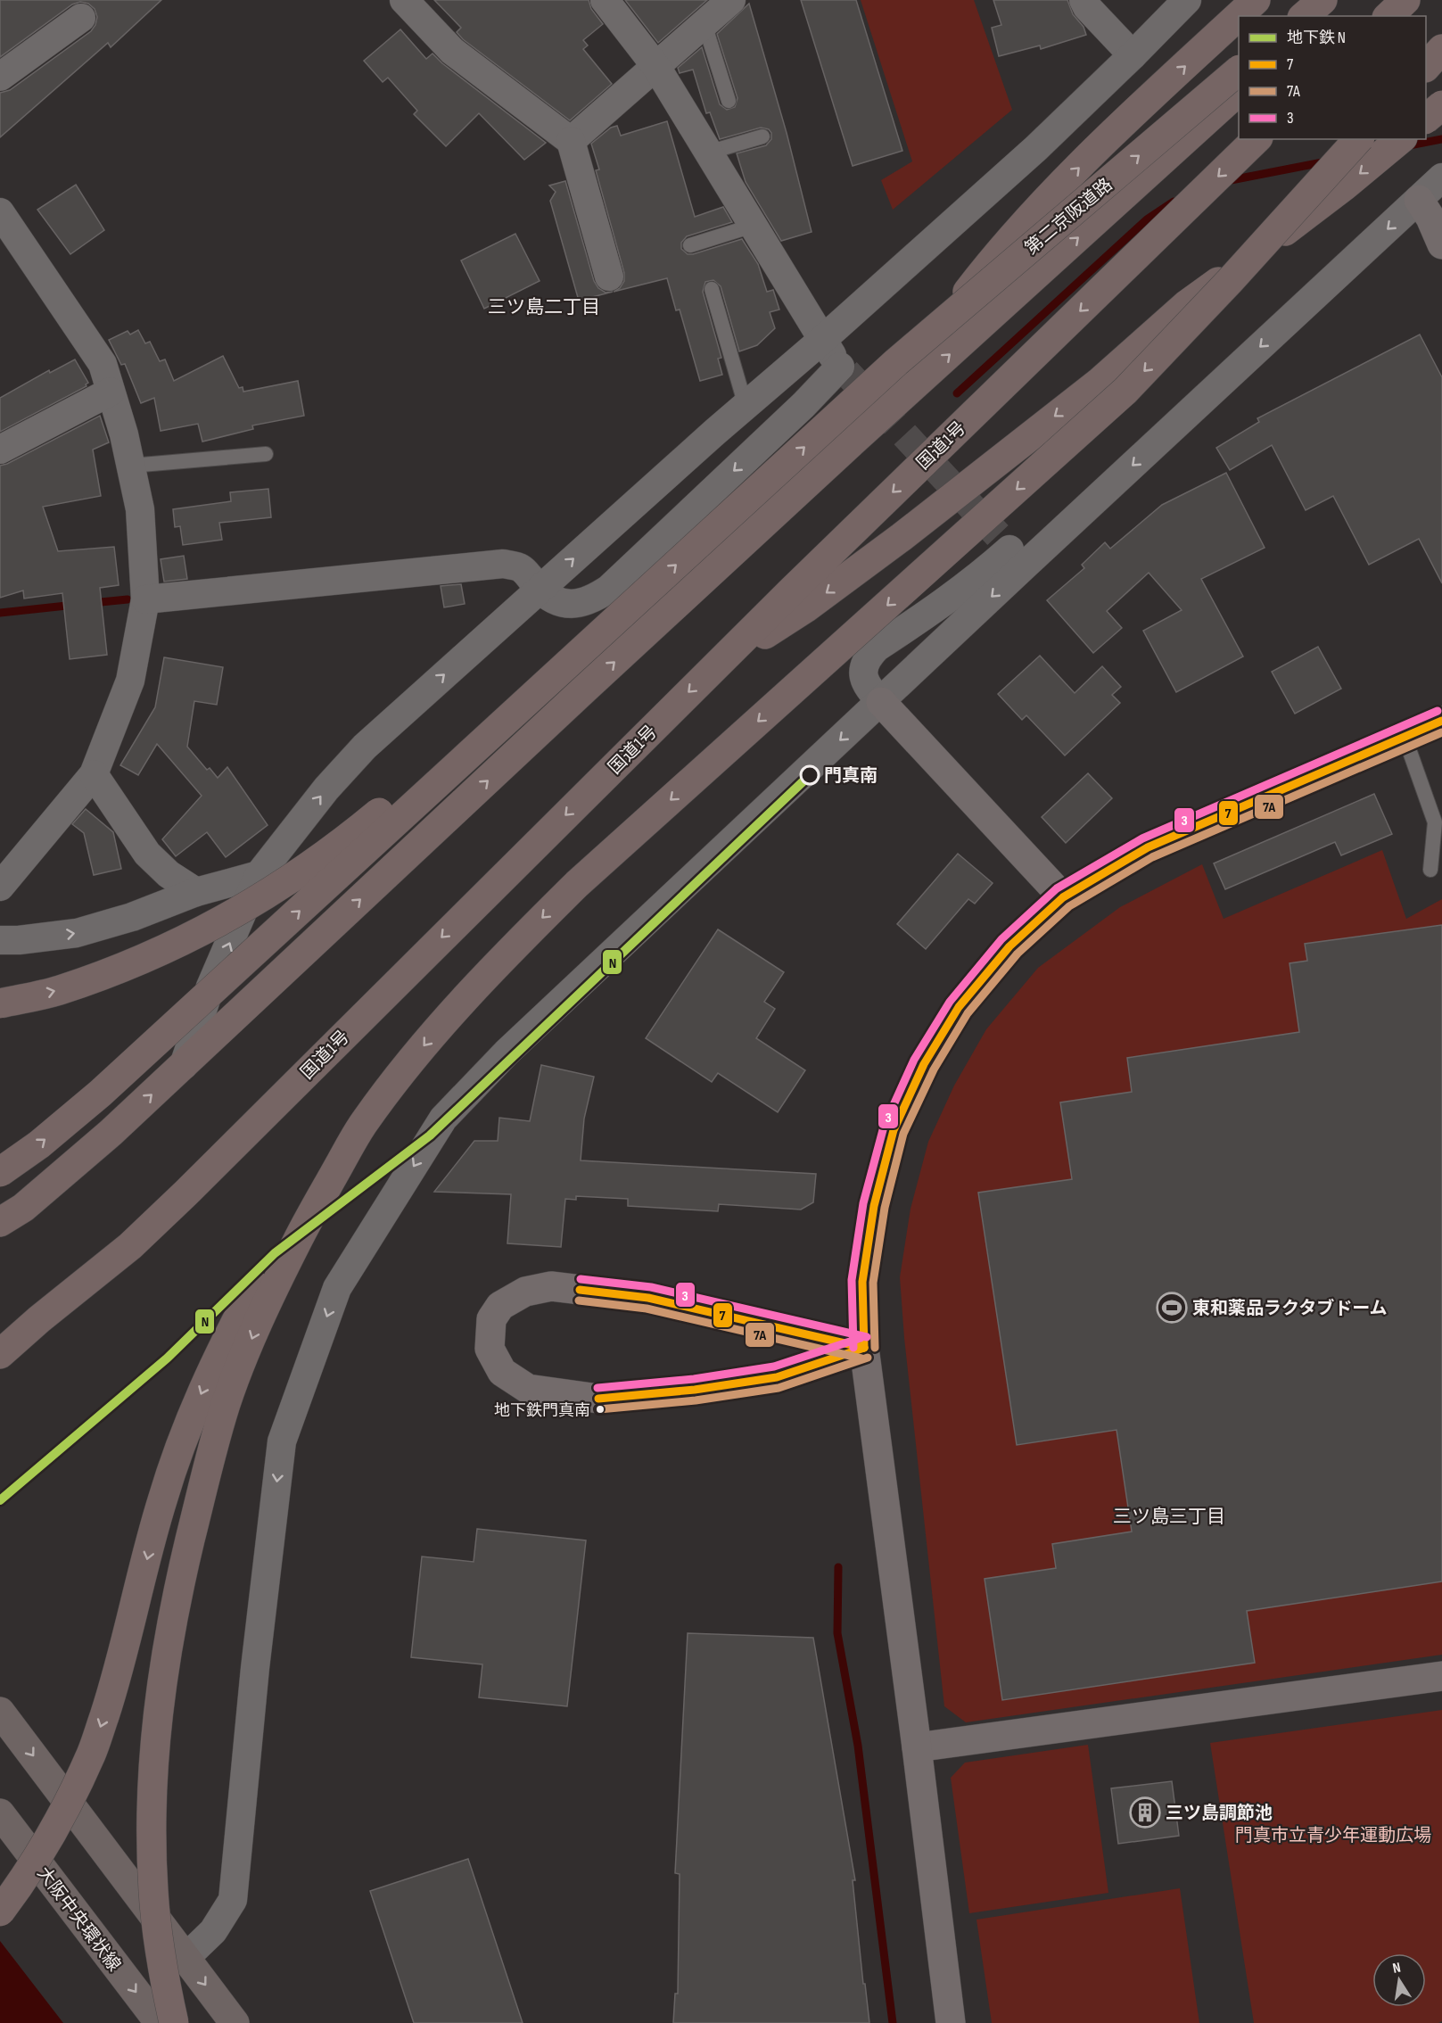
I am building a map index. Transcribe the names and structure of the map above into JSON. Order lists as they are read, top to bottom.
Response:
{
  "streets": {
    "highway": ["第二京阪道路", "国道1号"],
    "main road": ["大阪中央環状線"]
  },
  "districts": ["三ツ島二丁目", "三ツ島三丁目"],
  "parks": ["門真市立青少年運動広場"],
  "places": {
    "other": ["門真南", "地下鉄門真南"],
    "sports": ["東和薬品ラクタブドーム"],
    "building": ["三ツ島調節池"]
  },
  "lines": [
    "transit line 3",
    "transit line 7",
    "transit line 7A",
    "metro line N"
  ],
  "legend": [
    "地下鉄 N",
    "7",
    "7A",
    "3"
  ],
  "north": "top"
}
